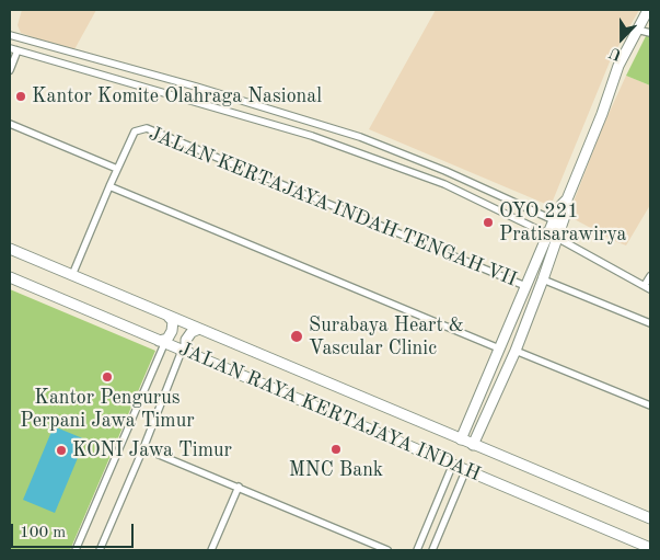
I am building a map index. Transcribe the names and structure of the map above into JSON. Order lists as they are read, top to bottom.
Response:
{
  "streets": {
    "main road": ["JALAN RAYA KERTAJAYA INDAH"],
    "street": ["JALAN KERTAJAYA INDAH TENGAH VII"]
  },
  "crossings": [
    ["JALAN KERTAJAYA INDAH TENGAH VII", "JALAN RAYA KERTAJAYA INDAH"]
  ],
  "places": [
    "Kantor Komite Olahraga Nasional",
    "OYO 221 Pratisarawirya",
    "Surabaya Heart & Vascular Clinic",
    "Kantor Pengurus Perpani Jawa Timur",
    "MNC Bank",
    "KONI Jawa Timur"
  ],
  "scale_bar": "100 m",
  "north": "bottom"
}
